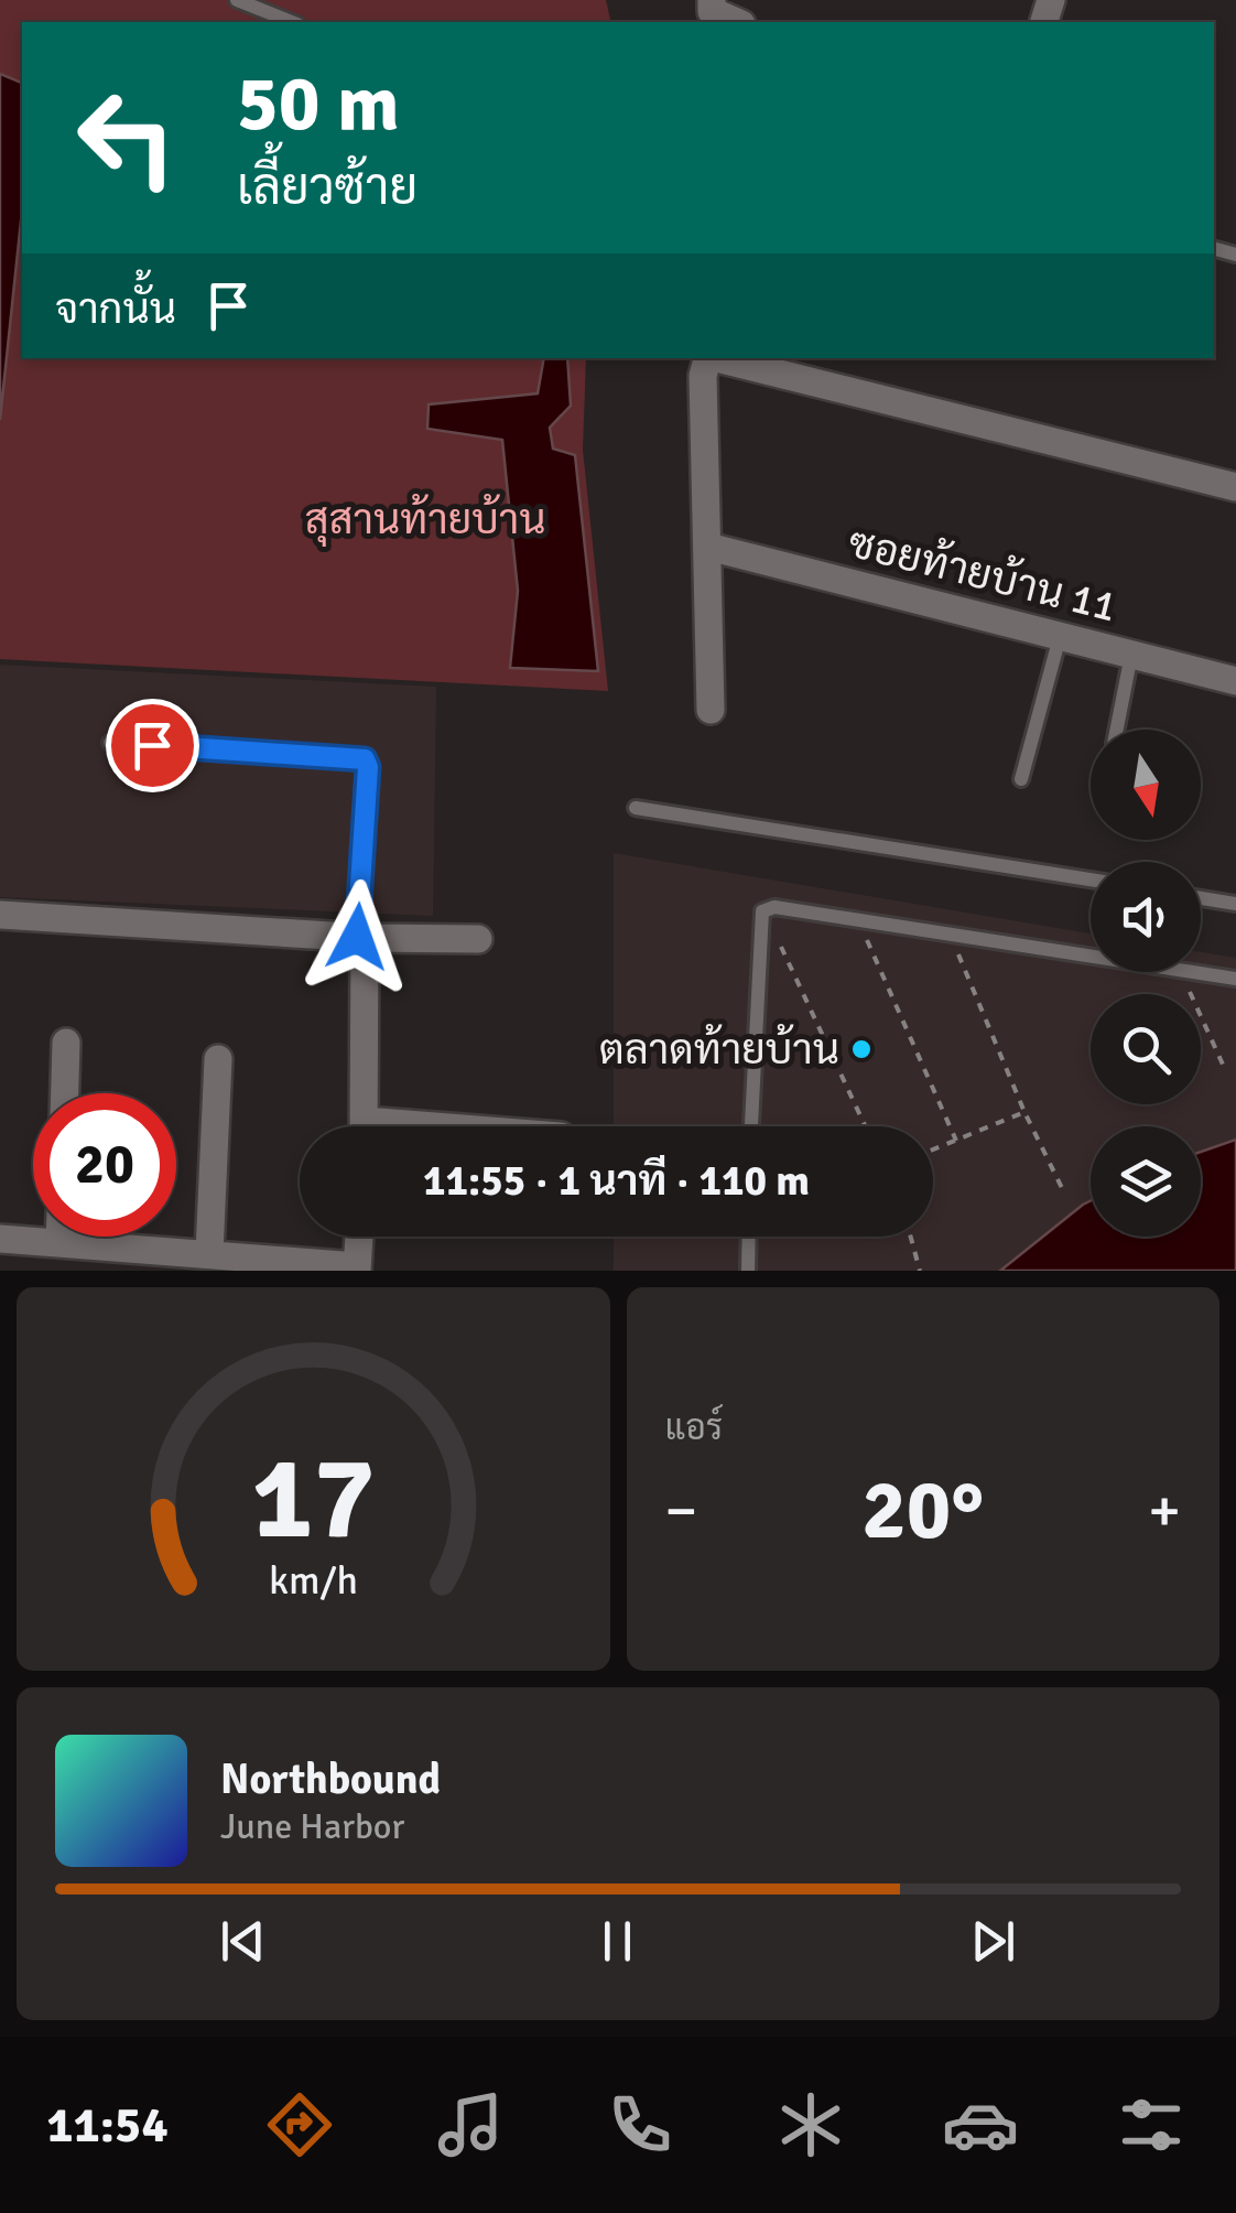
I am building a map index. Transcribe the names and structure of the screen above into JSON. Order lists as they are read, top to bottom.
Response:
{
  "streets": {
    "street": ["ซอยท้ายบ้าน 11"]
  },
  "parks": ["สุสานท้ายบ้าน"],
  "places": ["ตลาดท้ายบ้าน"],
  "north": "bottom",
  "page": {
    "turn": ["50 m", "เลี้ยวซ้าย"],
    "then": "จากนั้น",
    "limit": "20",
    "trip": "11:55 · 1 นาที · 110 m",
    "tile": "แอร์",
    "heat": ["−", "20°", "+"],
    "song": ["Northbound", "June Harbor"],
    "tabs": "11:54",
    "gauge": ["17", "km/h"]
  }
}
